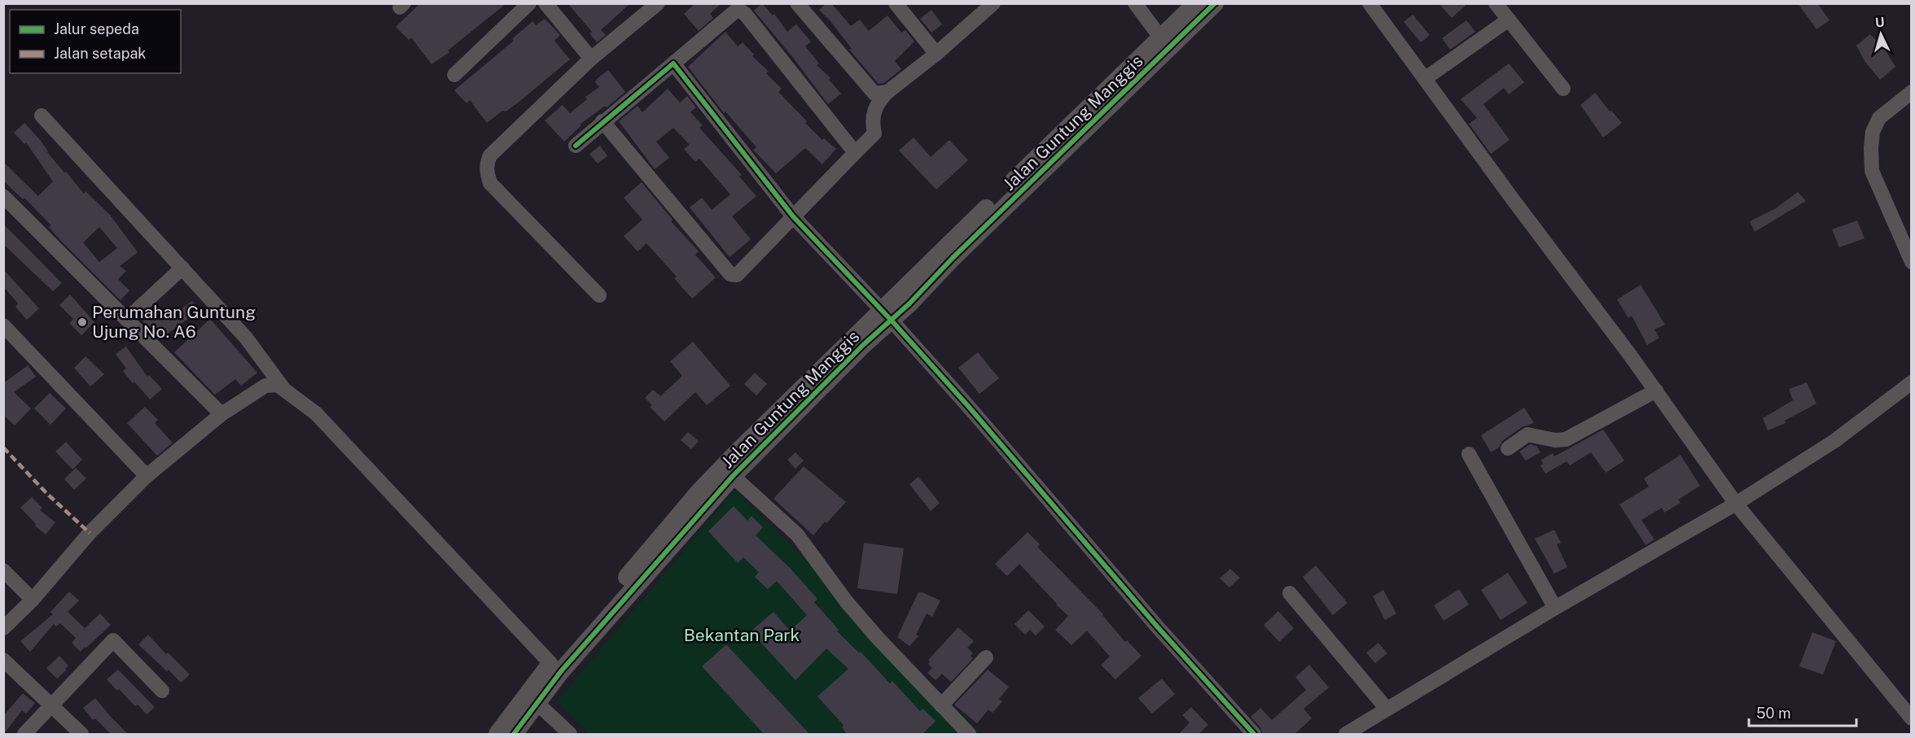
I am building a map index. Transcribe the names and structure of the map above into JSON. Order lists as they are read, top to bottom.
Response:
{
  "streets": {
    "street": ["Jalan Guntung Manggis"]
  },
  "parks": ["Bekantan Park"],
  "places": ["Perumahan Guntung Ujung No. A6"],
  "legend": ["Jalur sepeda", "Jalan setapak"],
  "scale_bar": "50 m",
  "north": "top"
}
